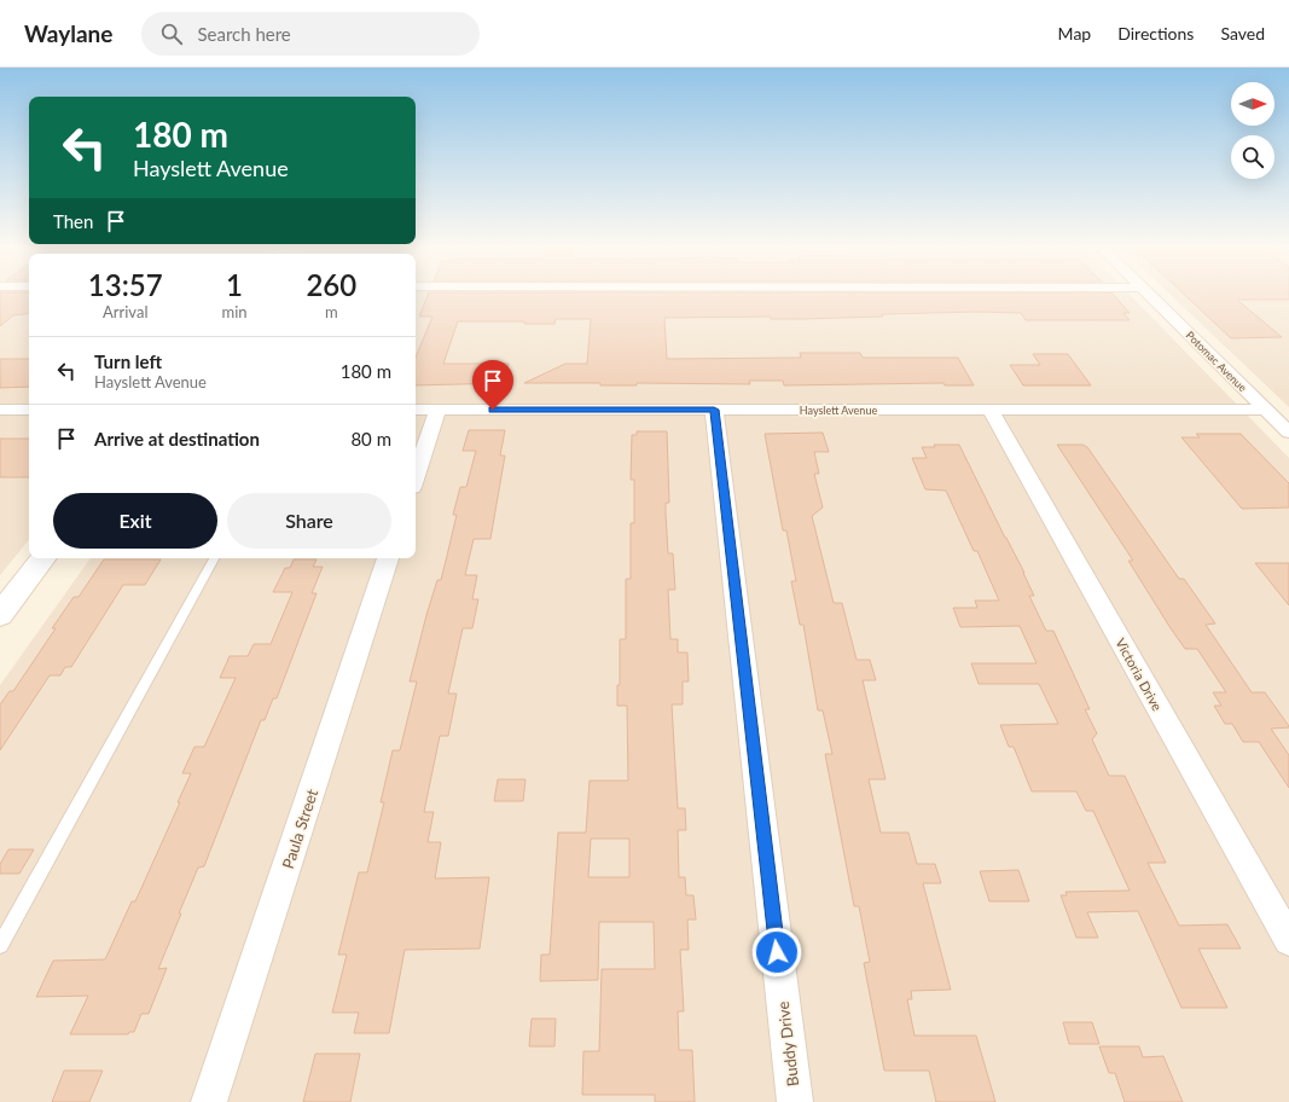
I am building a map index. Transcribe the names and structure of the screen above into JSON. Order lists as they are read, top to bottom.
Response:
{
  "streets": {
    "street": [
      "Potomac Avenue",
      "Hayslett Avenue",
      "Victoria Drive",
      "Paula Street",
      "Buddy Drive"
    ]
  },
  "crossings": [
    ["Potomac Avenue", "Hayslett Avenue"],
    ["Hayslett Avenue", "Victoria Drive"],
    ["Hayslett Avenue", "Buddy Drive"]
  ],
  "north": "right",
  "page": {
    "header": "Waylane",
    "search": "Search here",
    "nav": ["Map", "Directions", "Saved"],
    "turn": ["180 m", "Hayslett Avenue"],
    "then": "Then",
    "eta": [
      "13:57",
      "Arrival",
      "1",
      "min",
      "260",
      "m"
    ],
    "list": [
      {
        "name": "Turn left",
        "note": "Hayslett Avenue",
        "value": "180 m"
      },
      {
        "name": "Arrive at destination",
        "value": "80 m"
      }
    ],
    "buttons": ["Exit", "Share"]
  }
}
